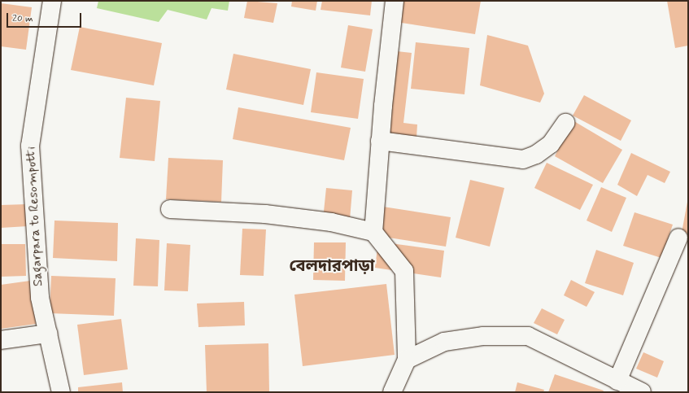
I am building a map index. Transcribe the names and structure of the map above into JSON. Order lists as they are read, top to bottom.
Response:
{
  "streets": {
    "street": ["Sagarpara to Resompotti"]
  },
  "districts": ["বেলদারপাড়া"],
  "scale_bar": "20 m"
}
